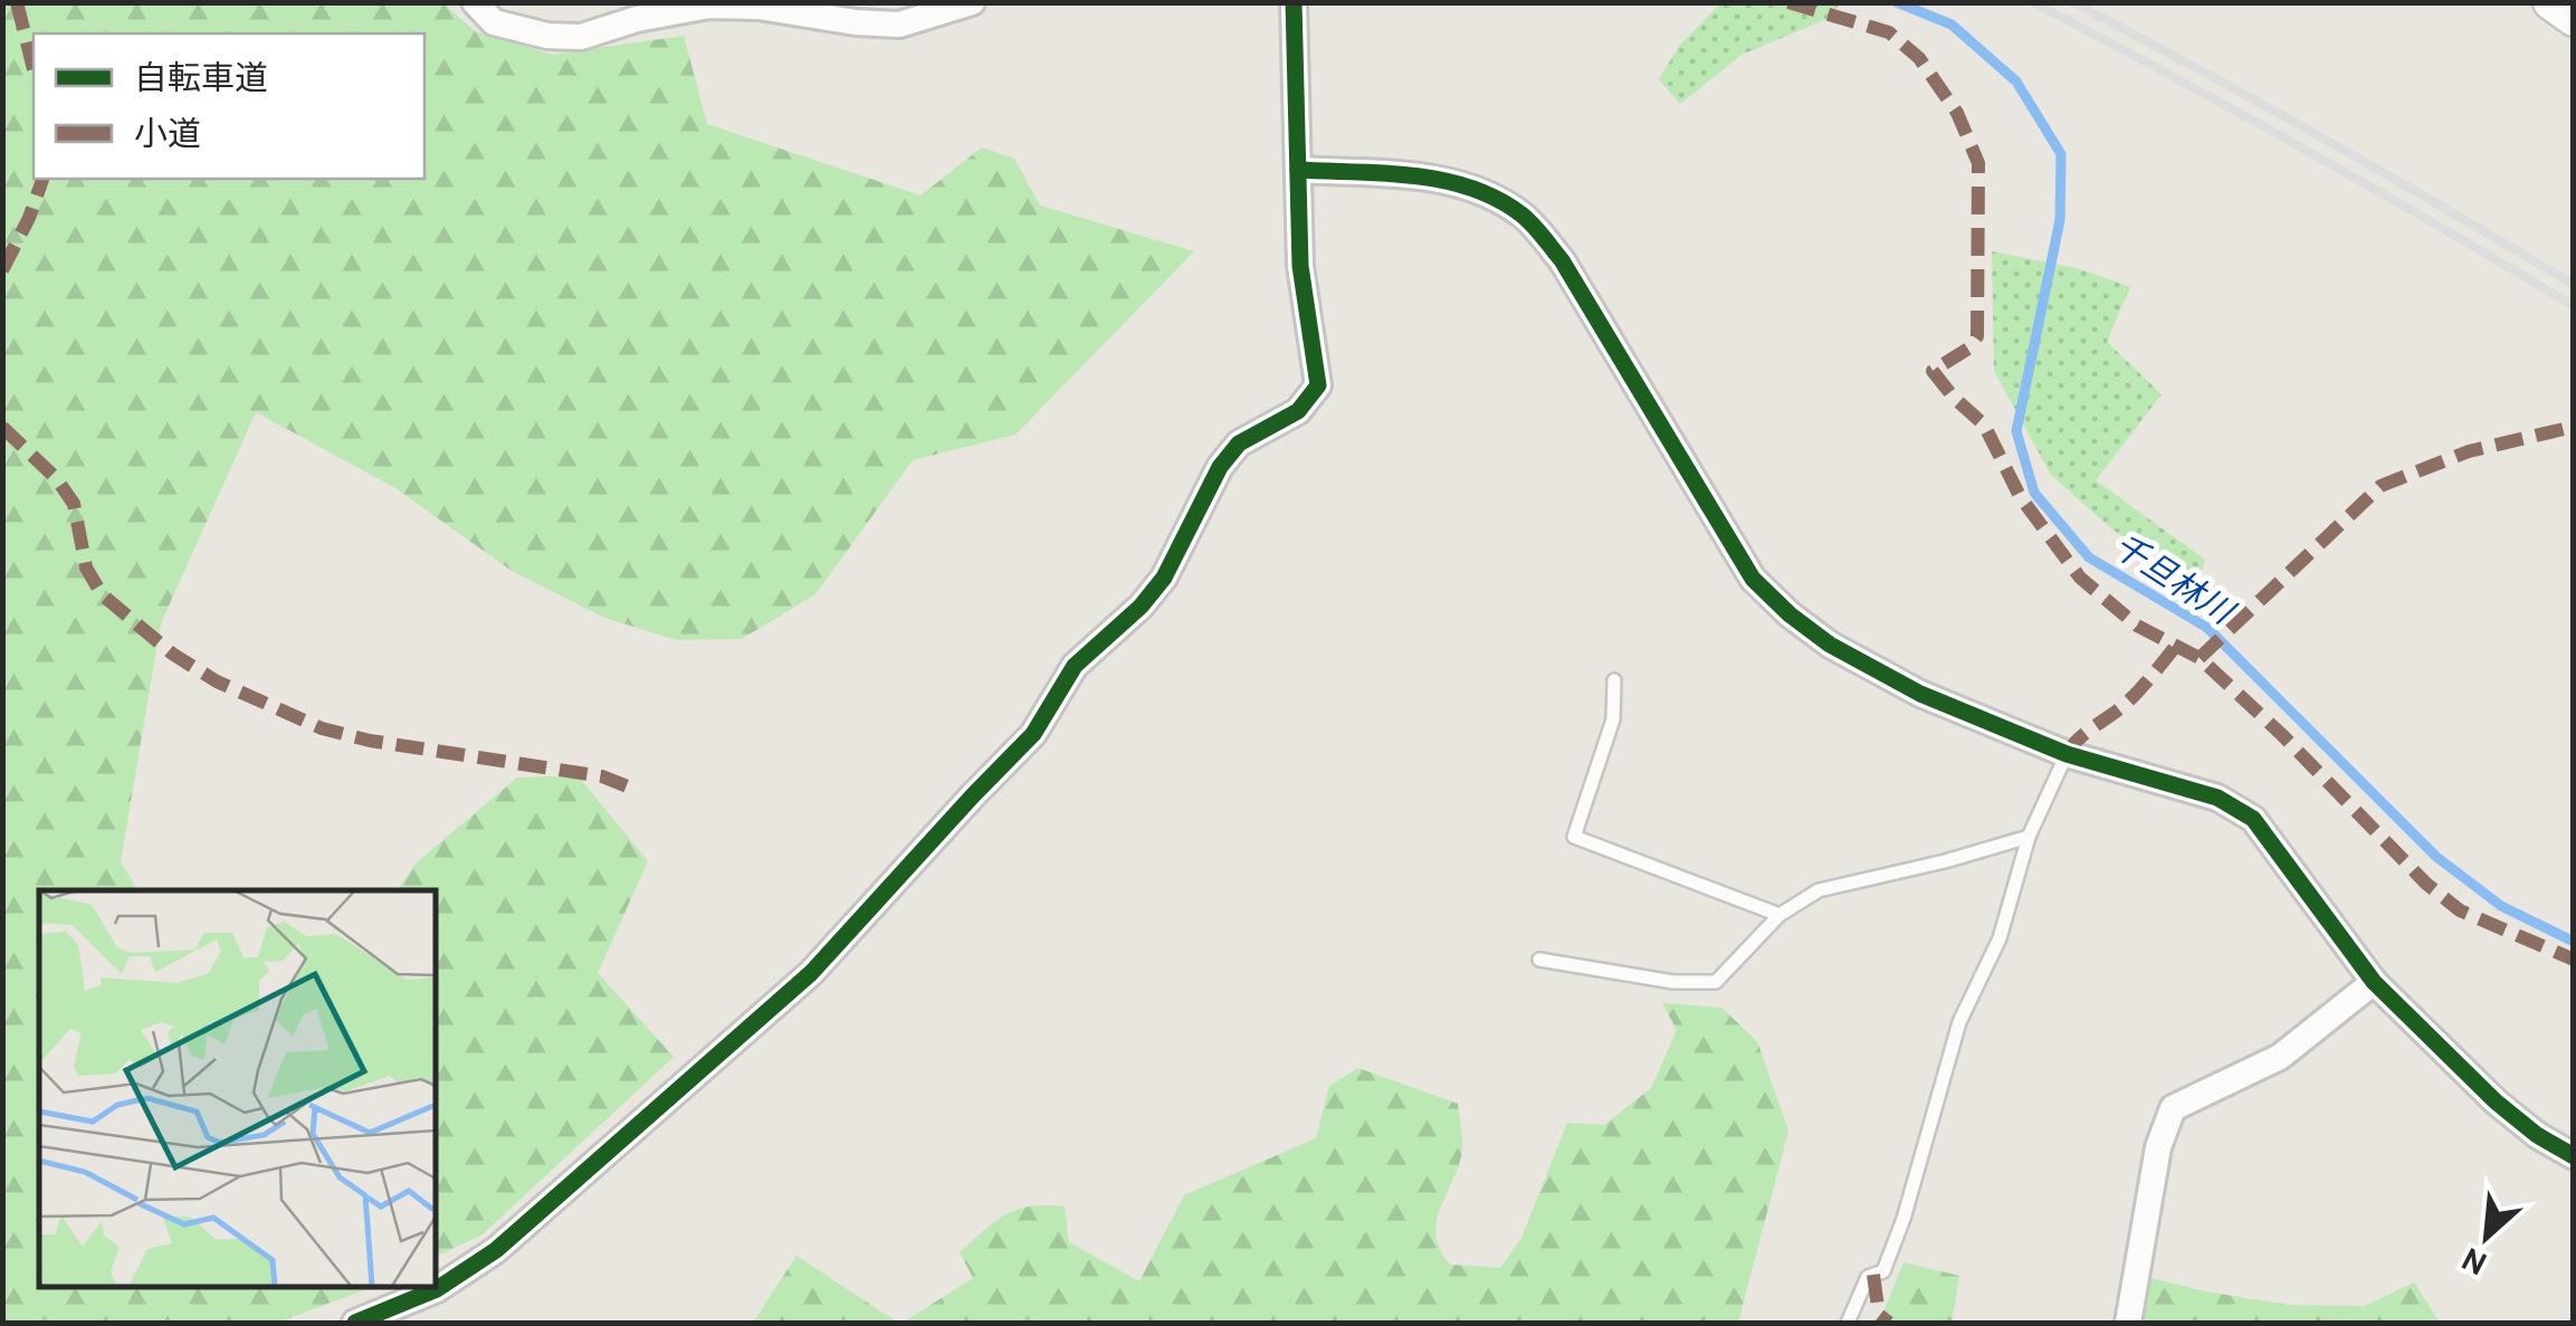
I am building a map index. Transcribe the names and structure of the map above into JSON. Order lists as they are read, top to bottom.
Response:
{
  "water": ["千旦林川"],
  "legend": ["自転車道", "小道"],
  "north": "bottom left"
}
